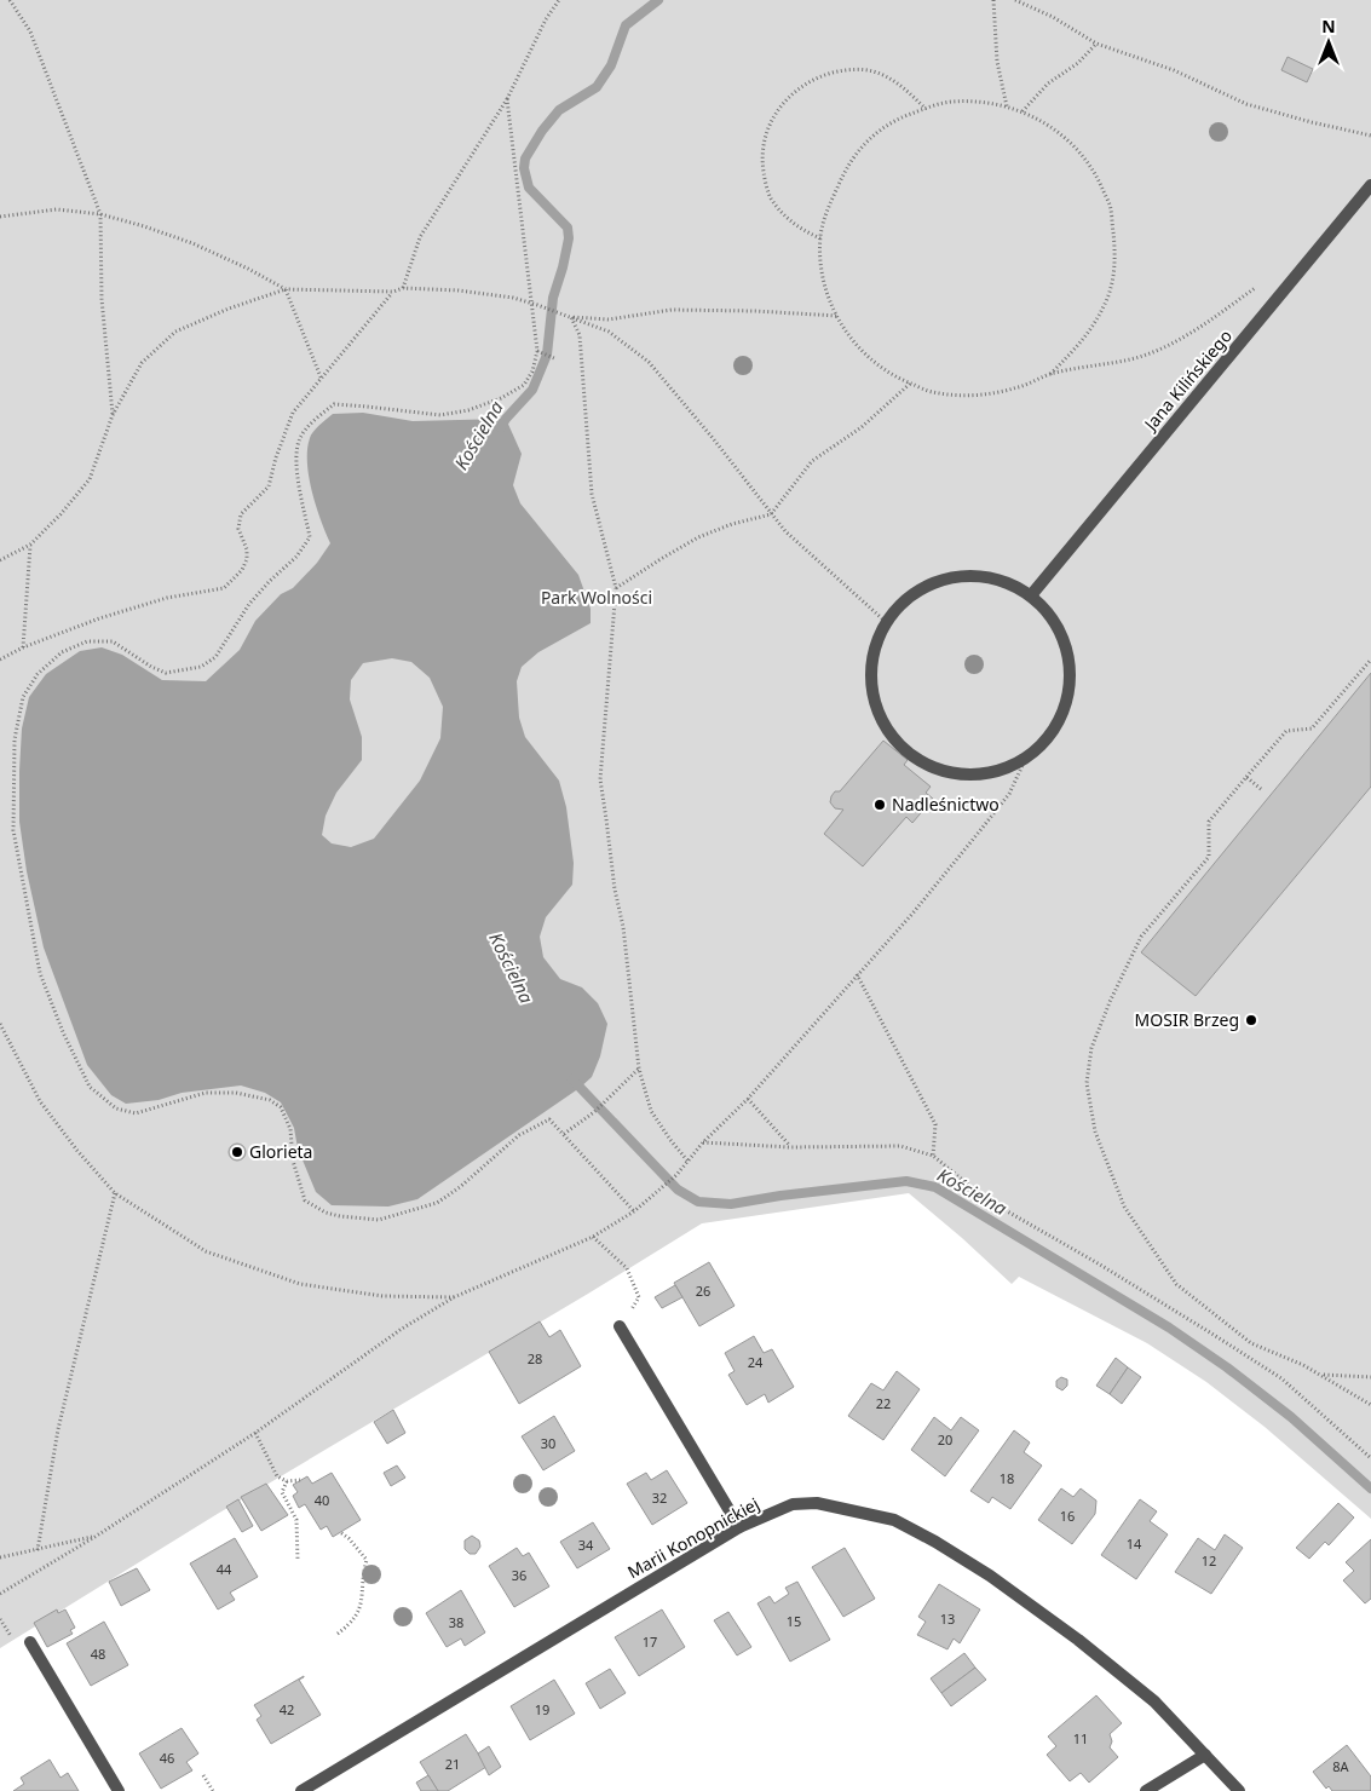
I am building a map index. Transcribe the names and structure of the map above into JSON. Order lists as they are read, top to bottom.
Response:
{
  "streets": {
    "street": ["Jana Kilińskiego", "Marii Konopnickiej"]
  },
  "water": ["Kościelna"],
  "parks": ["Park Wolności"],
  "places": ["Nadleśnictwo", "MOSIR Brzeg", "Glorieta"],
  "house_numbers": [
    "26",
    "28",
    "24",
    "22",
    "20",
    "30",
    "18",
    "32",
    "40",
    "16",
    "14",
    "34",
    "12",
    "44",
    "36",
    "13",
    "15",
    "38",
    "17",
    "48",
    "42",
    "19",
    "11",
    "46",
    "21",
    "8A"
  ],
  "north": "top"
}
